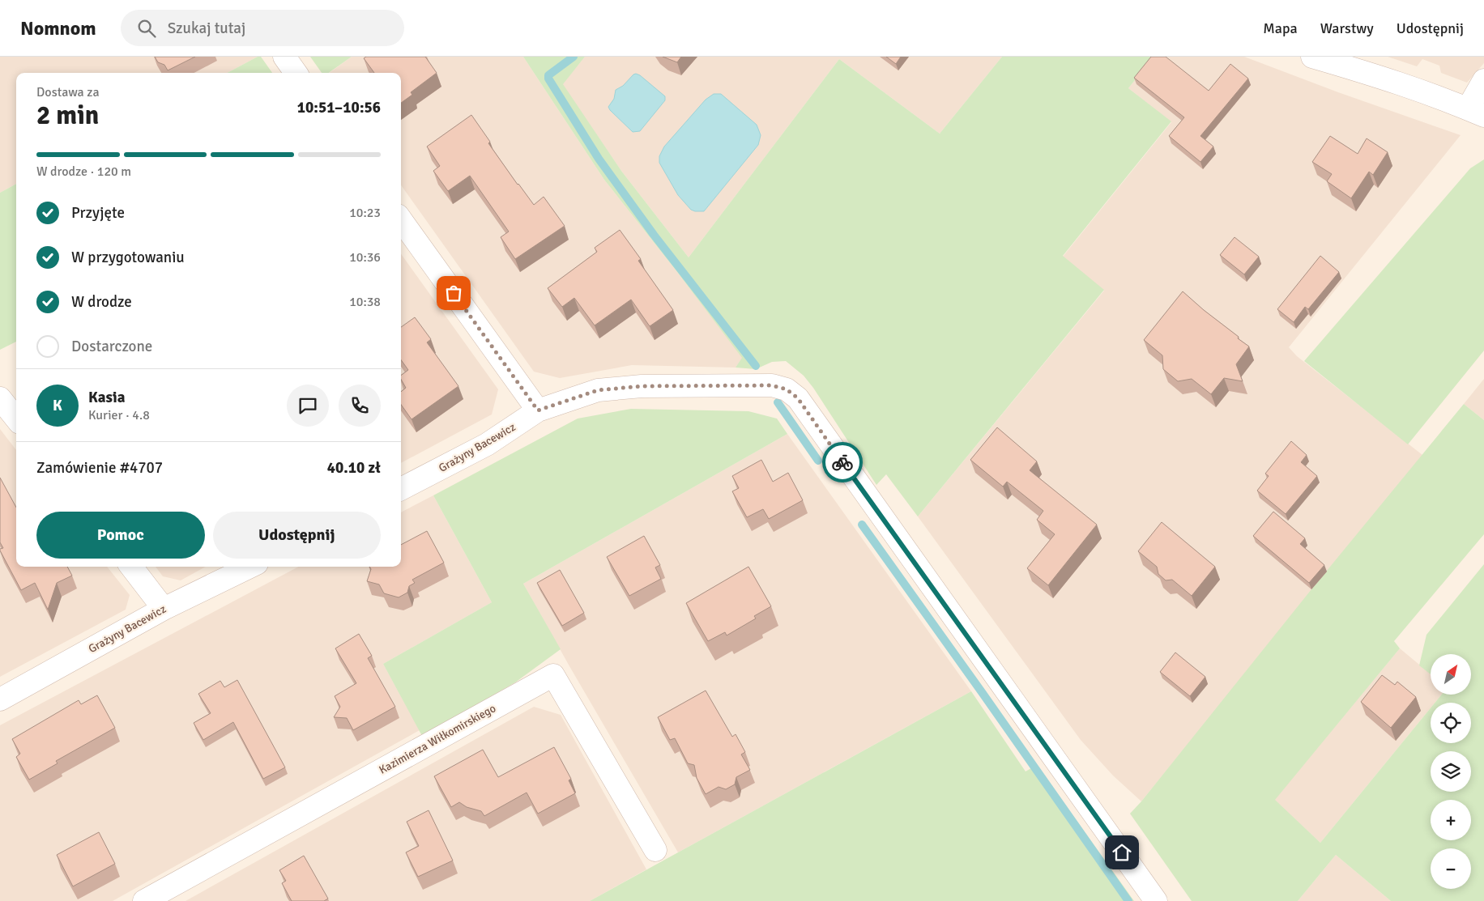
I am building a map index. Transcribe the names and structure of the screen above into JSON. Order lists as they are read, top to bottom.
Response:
{
  "streets": {
    "street": ["Grażyny Bacewicz", "Kazimierza Wiłkomirskiego"]
  },
  "north": "top right",
  "page": {
    "header": "Nomnom",
    "search": "Szukaj tutaj",
    "nav": ["Mapa", "Warstwy", "Udostępnij"],
    "heading": ["2 min", "Dostawa za", "10:51–10:56"],
    "panel": [
      "Kasia",
      "Kurier · 4.8",
      "Zamówienie #4707",
      "40.10 zł"
    ],
    "bar": "W drodze · 120 m",
    "list": [
      ["Przyjęte", "10:23"],
      ["W przygotowaniu", "10:36"],
      ["W drodze", "10:38"],
      "Dostarczone"
    ],
    "round": "K",
    "buttons": ["Pomoc", "Udostępnij"],
    "map_buttons": ["+", "−"]
  }
}
